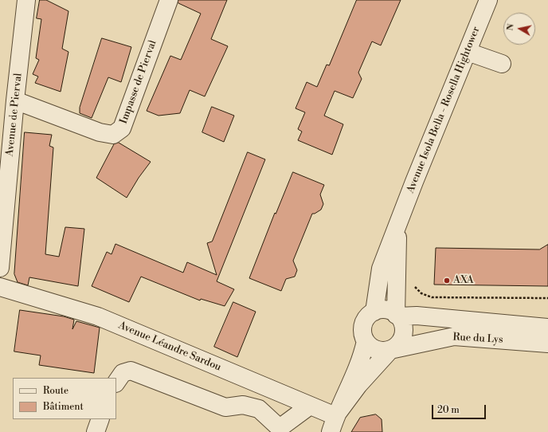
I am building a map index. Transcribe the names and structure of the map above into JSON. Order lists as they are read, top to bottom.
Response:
{
  "streets": {
    "street": [
      "Impasse de Pierval",
      "Avenue Isola Bella - Rosella Hightower",
      "Avenue de Pierval",
      "Rue du Lys",
      "Avenue Léandre Sardou"
    ]
  },
  "crossings": [
    ["Impasse de Pierval", "Avenue de Pierval"],
    ["Avenue Isola Bella - Rosella Hightower", "Rue du Lys"]
  ],
  "places": ["AXA"],
  "legend": ["Route", "Bâtiment"],
  "scale_bar": "20 m",
  "north": "left"
}
